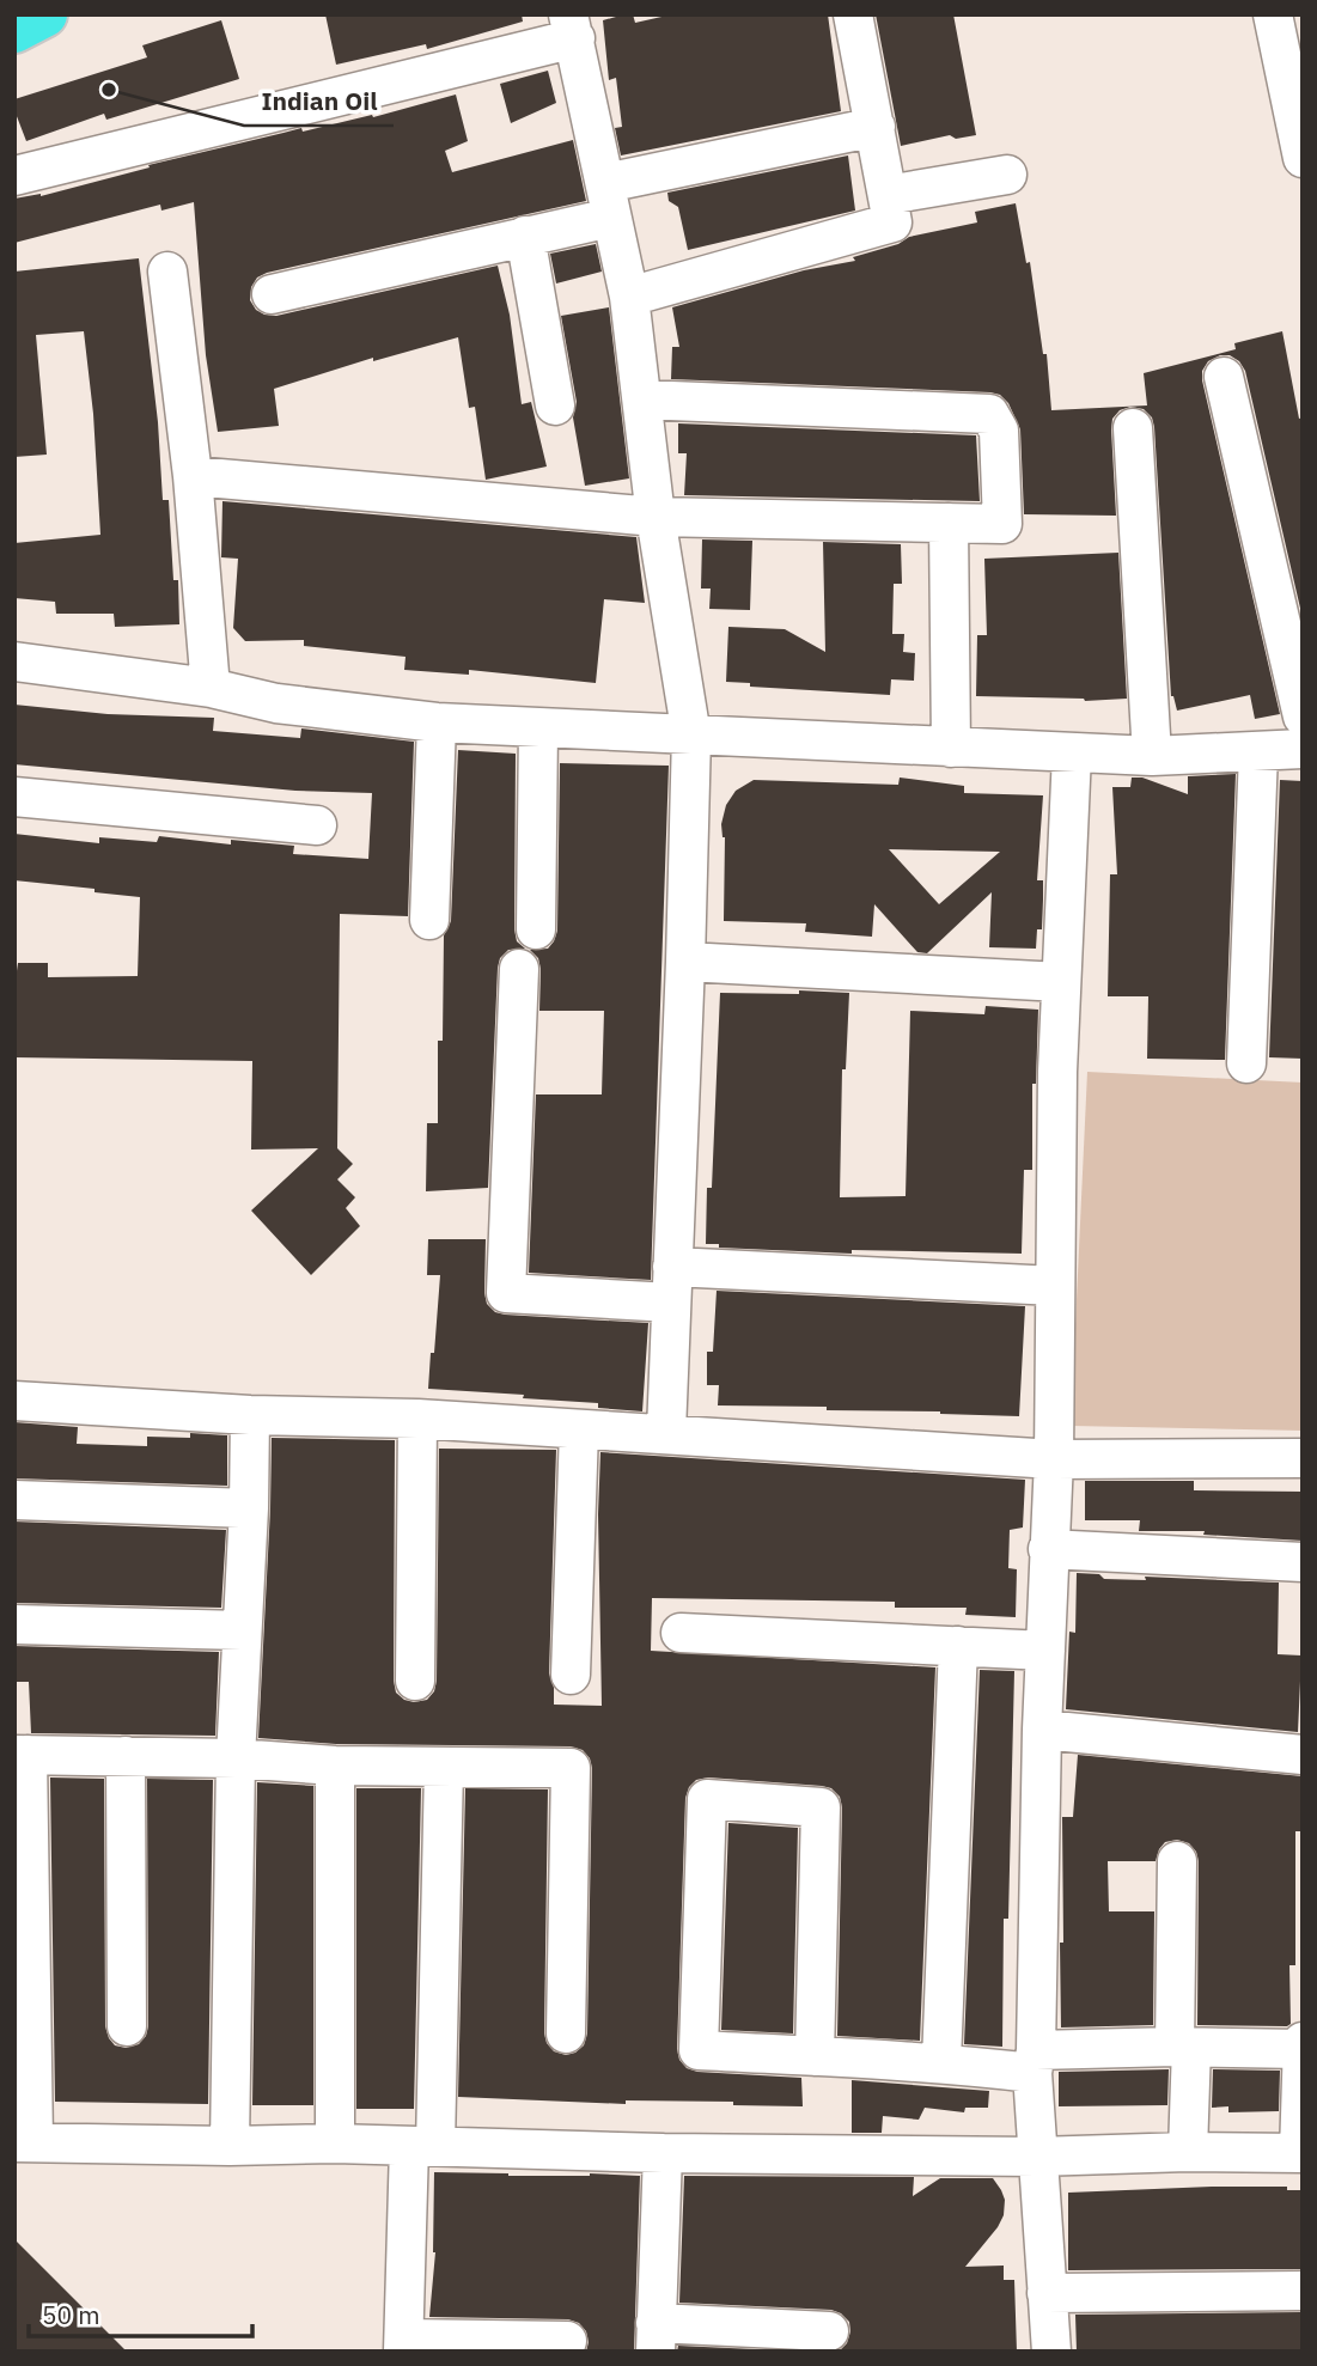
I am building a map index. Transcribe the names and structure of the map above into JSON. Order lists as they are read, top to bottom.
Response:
{
  "places": ["Indian Oil"],
  "scale_bar": "50 m"
}
